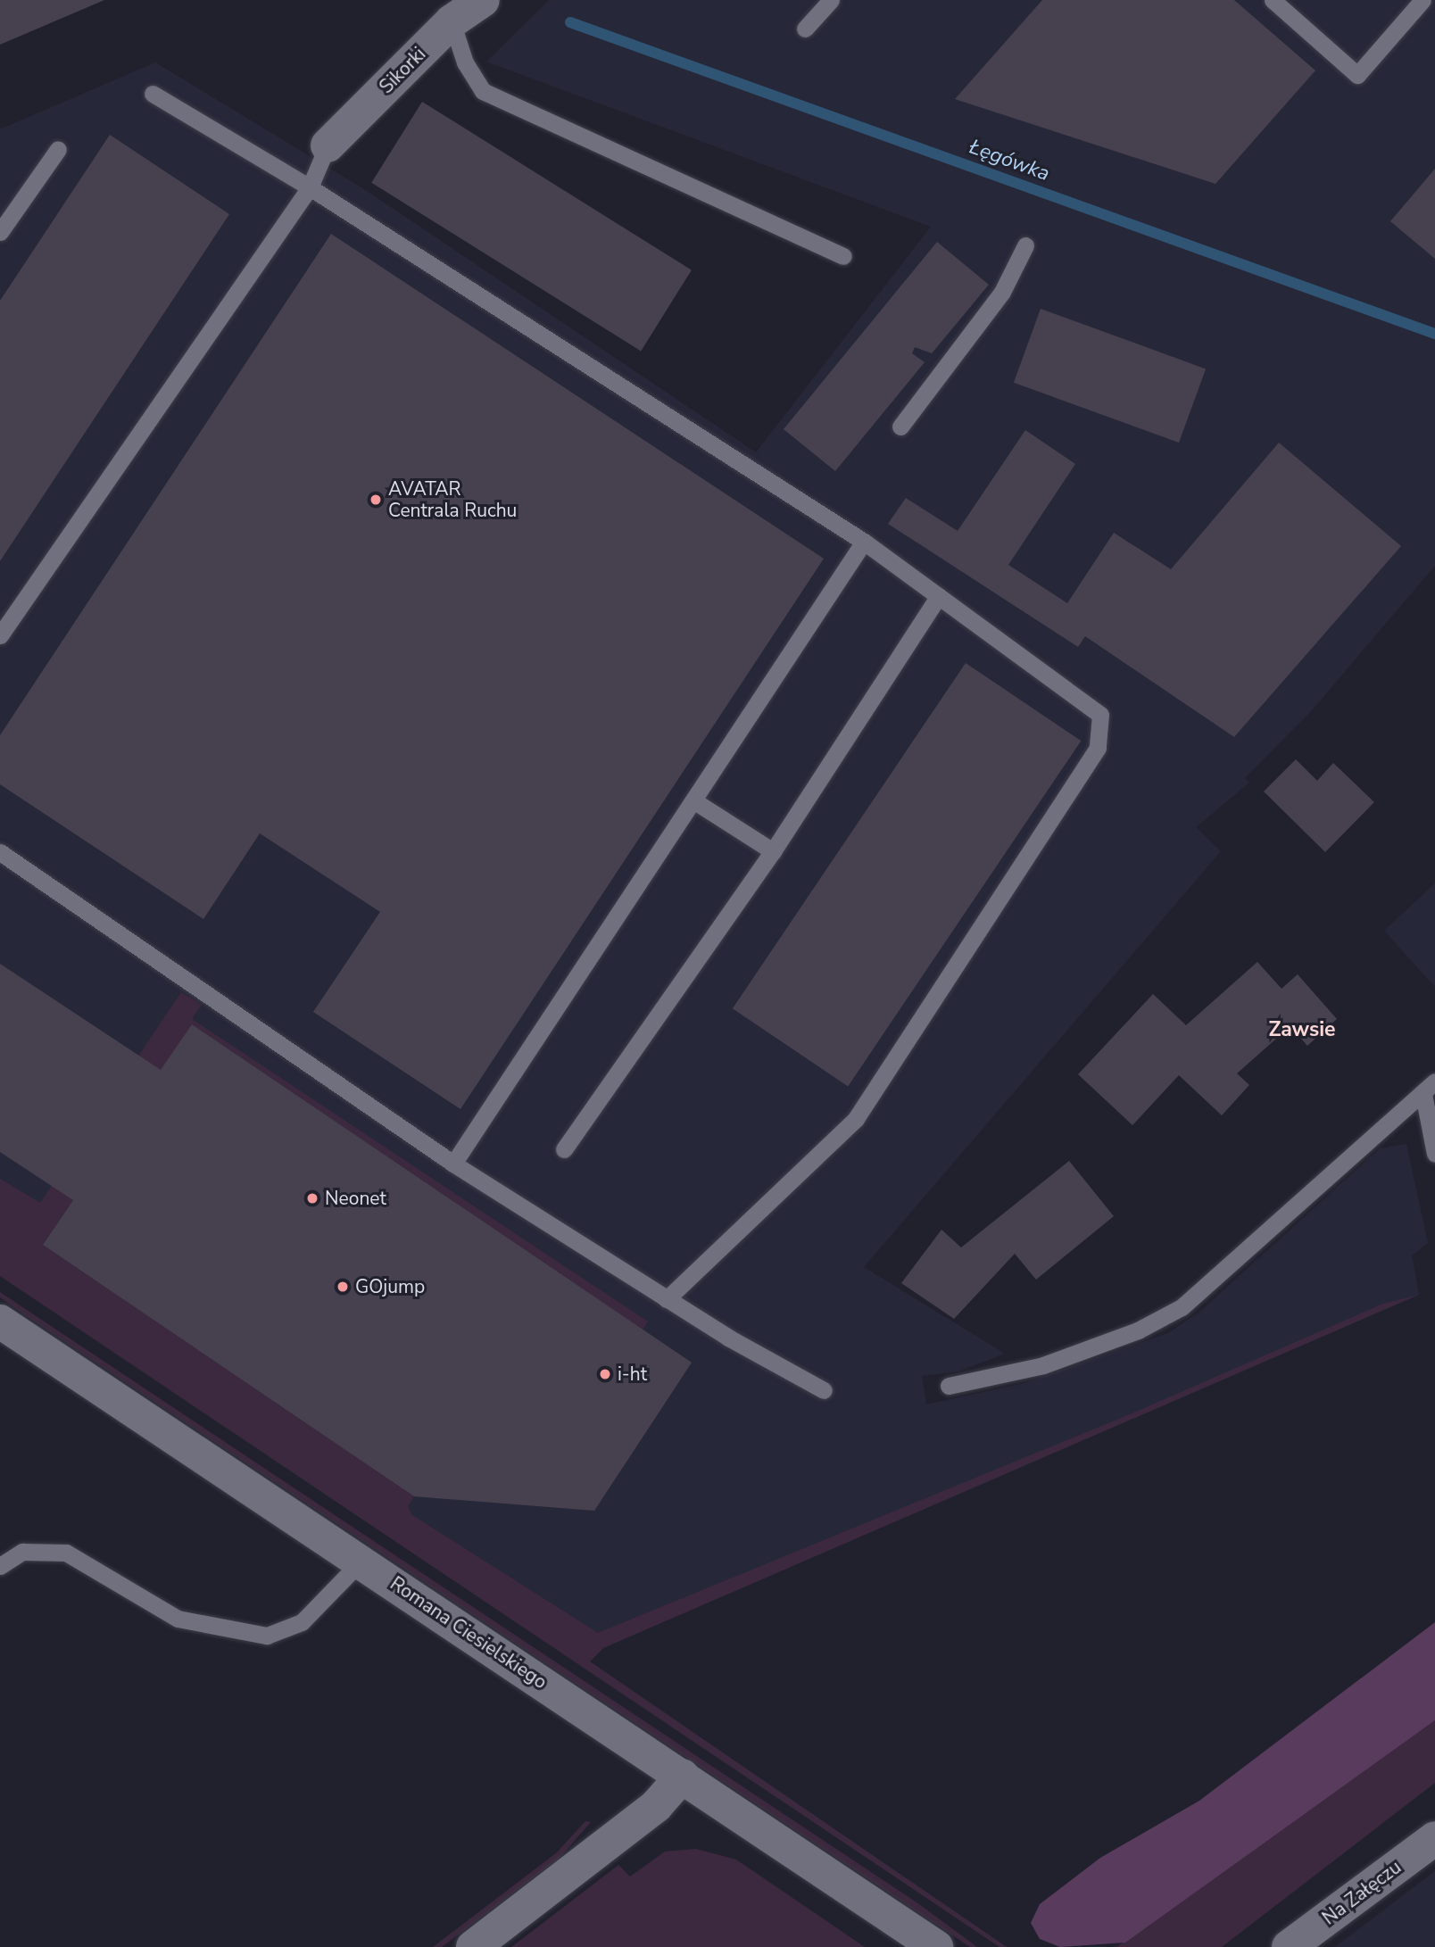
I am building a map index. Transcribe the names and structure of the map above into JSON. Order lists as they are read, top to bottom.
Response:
{
  "streets": {
    "street": ["Sikorki", "Romana Ciesielskiego", "Na Załęczu"]
  },
  "districts": ["Zawsie"],
  "water": ["Łęgówka"],
  "places": [
    "AVATAR Centrala Ruchu",
    "Neonet",
    "GOjump",
    "i-ht"
  ]
}
